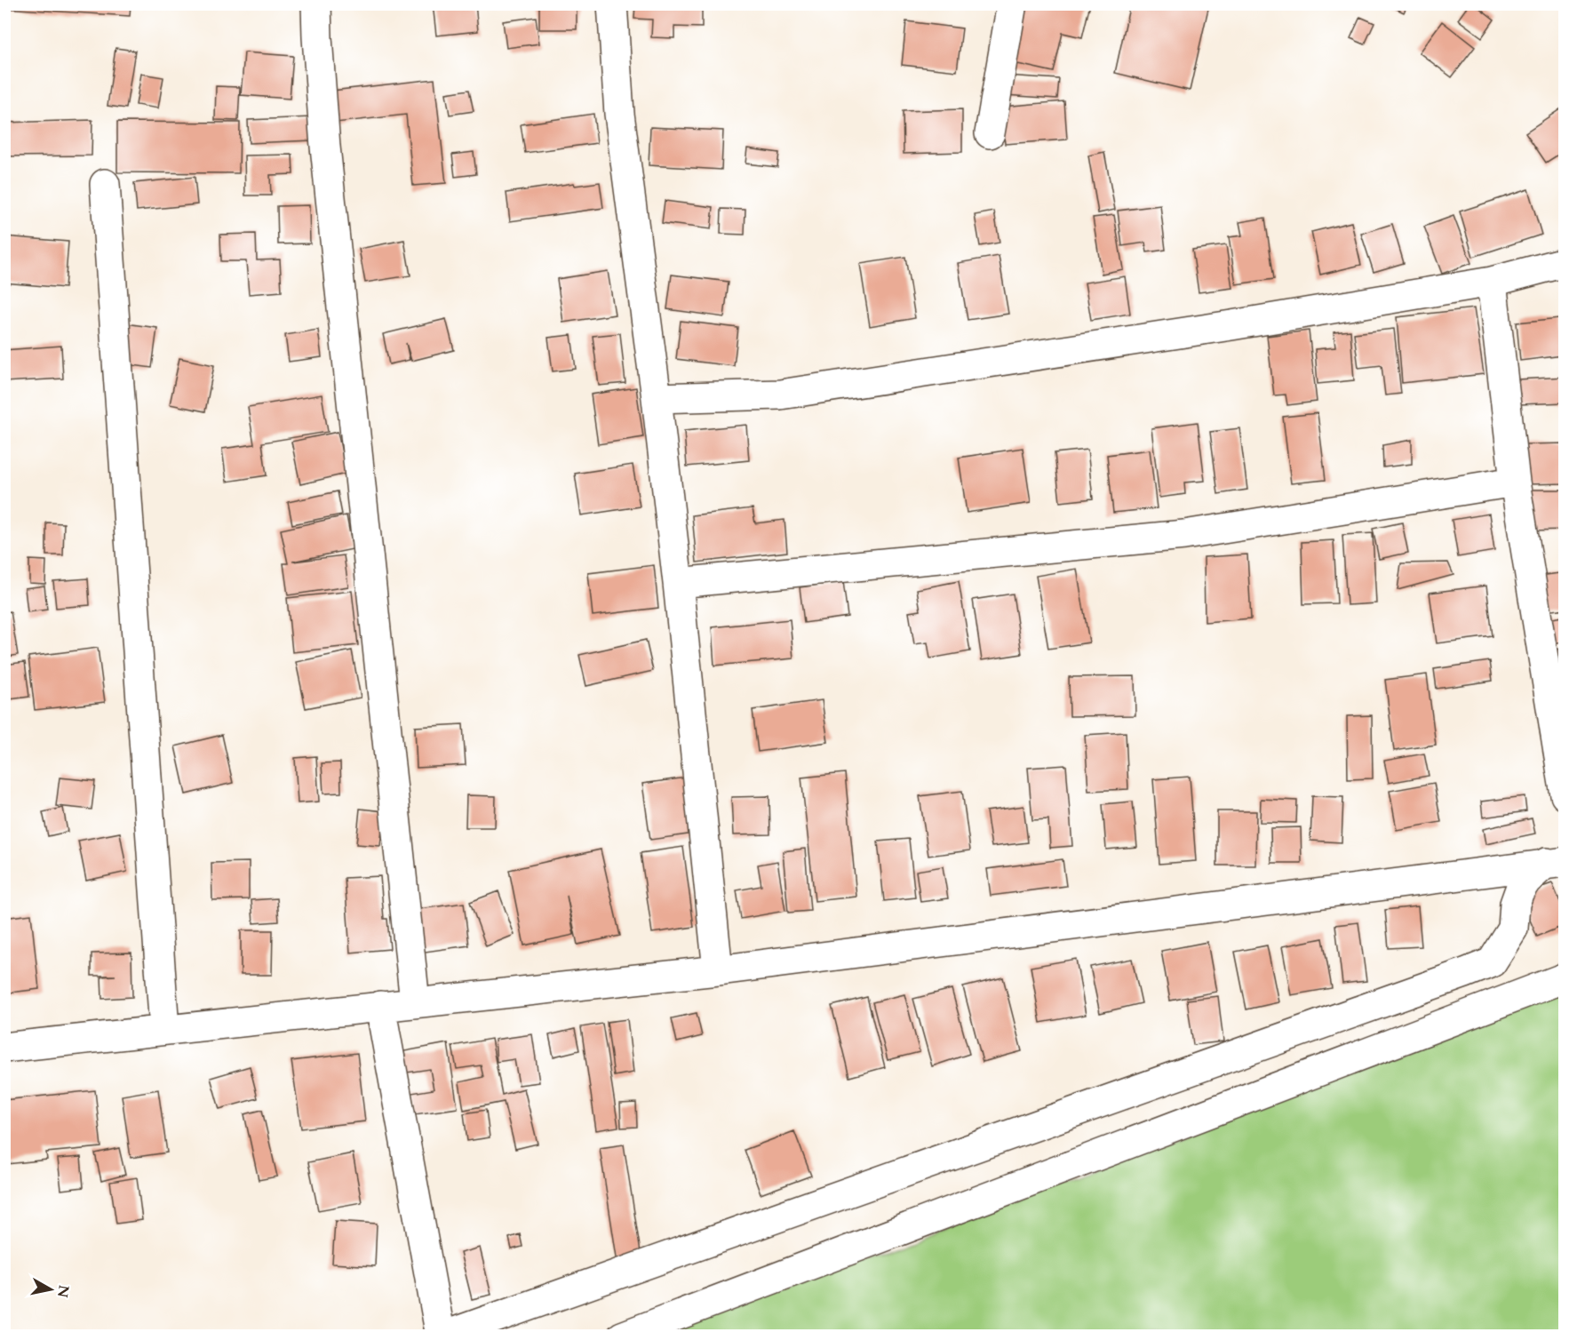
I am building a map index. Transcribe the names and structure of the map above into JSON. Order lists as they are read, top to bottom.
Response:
{
  "north": "right"
}
